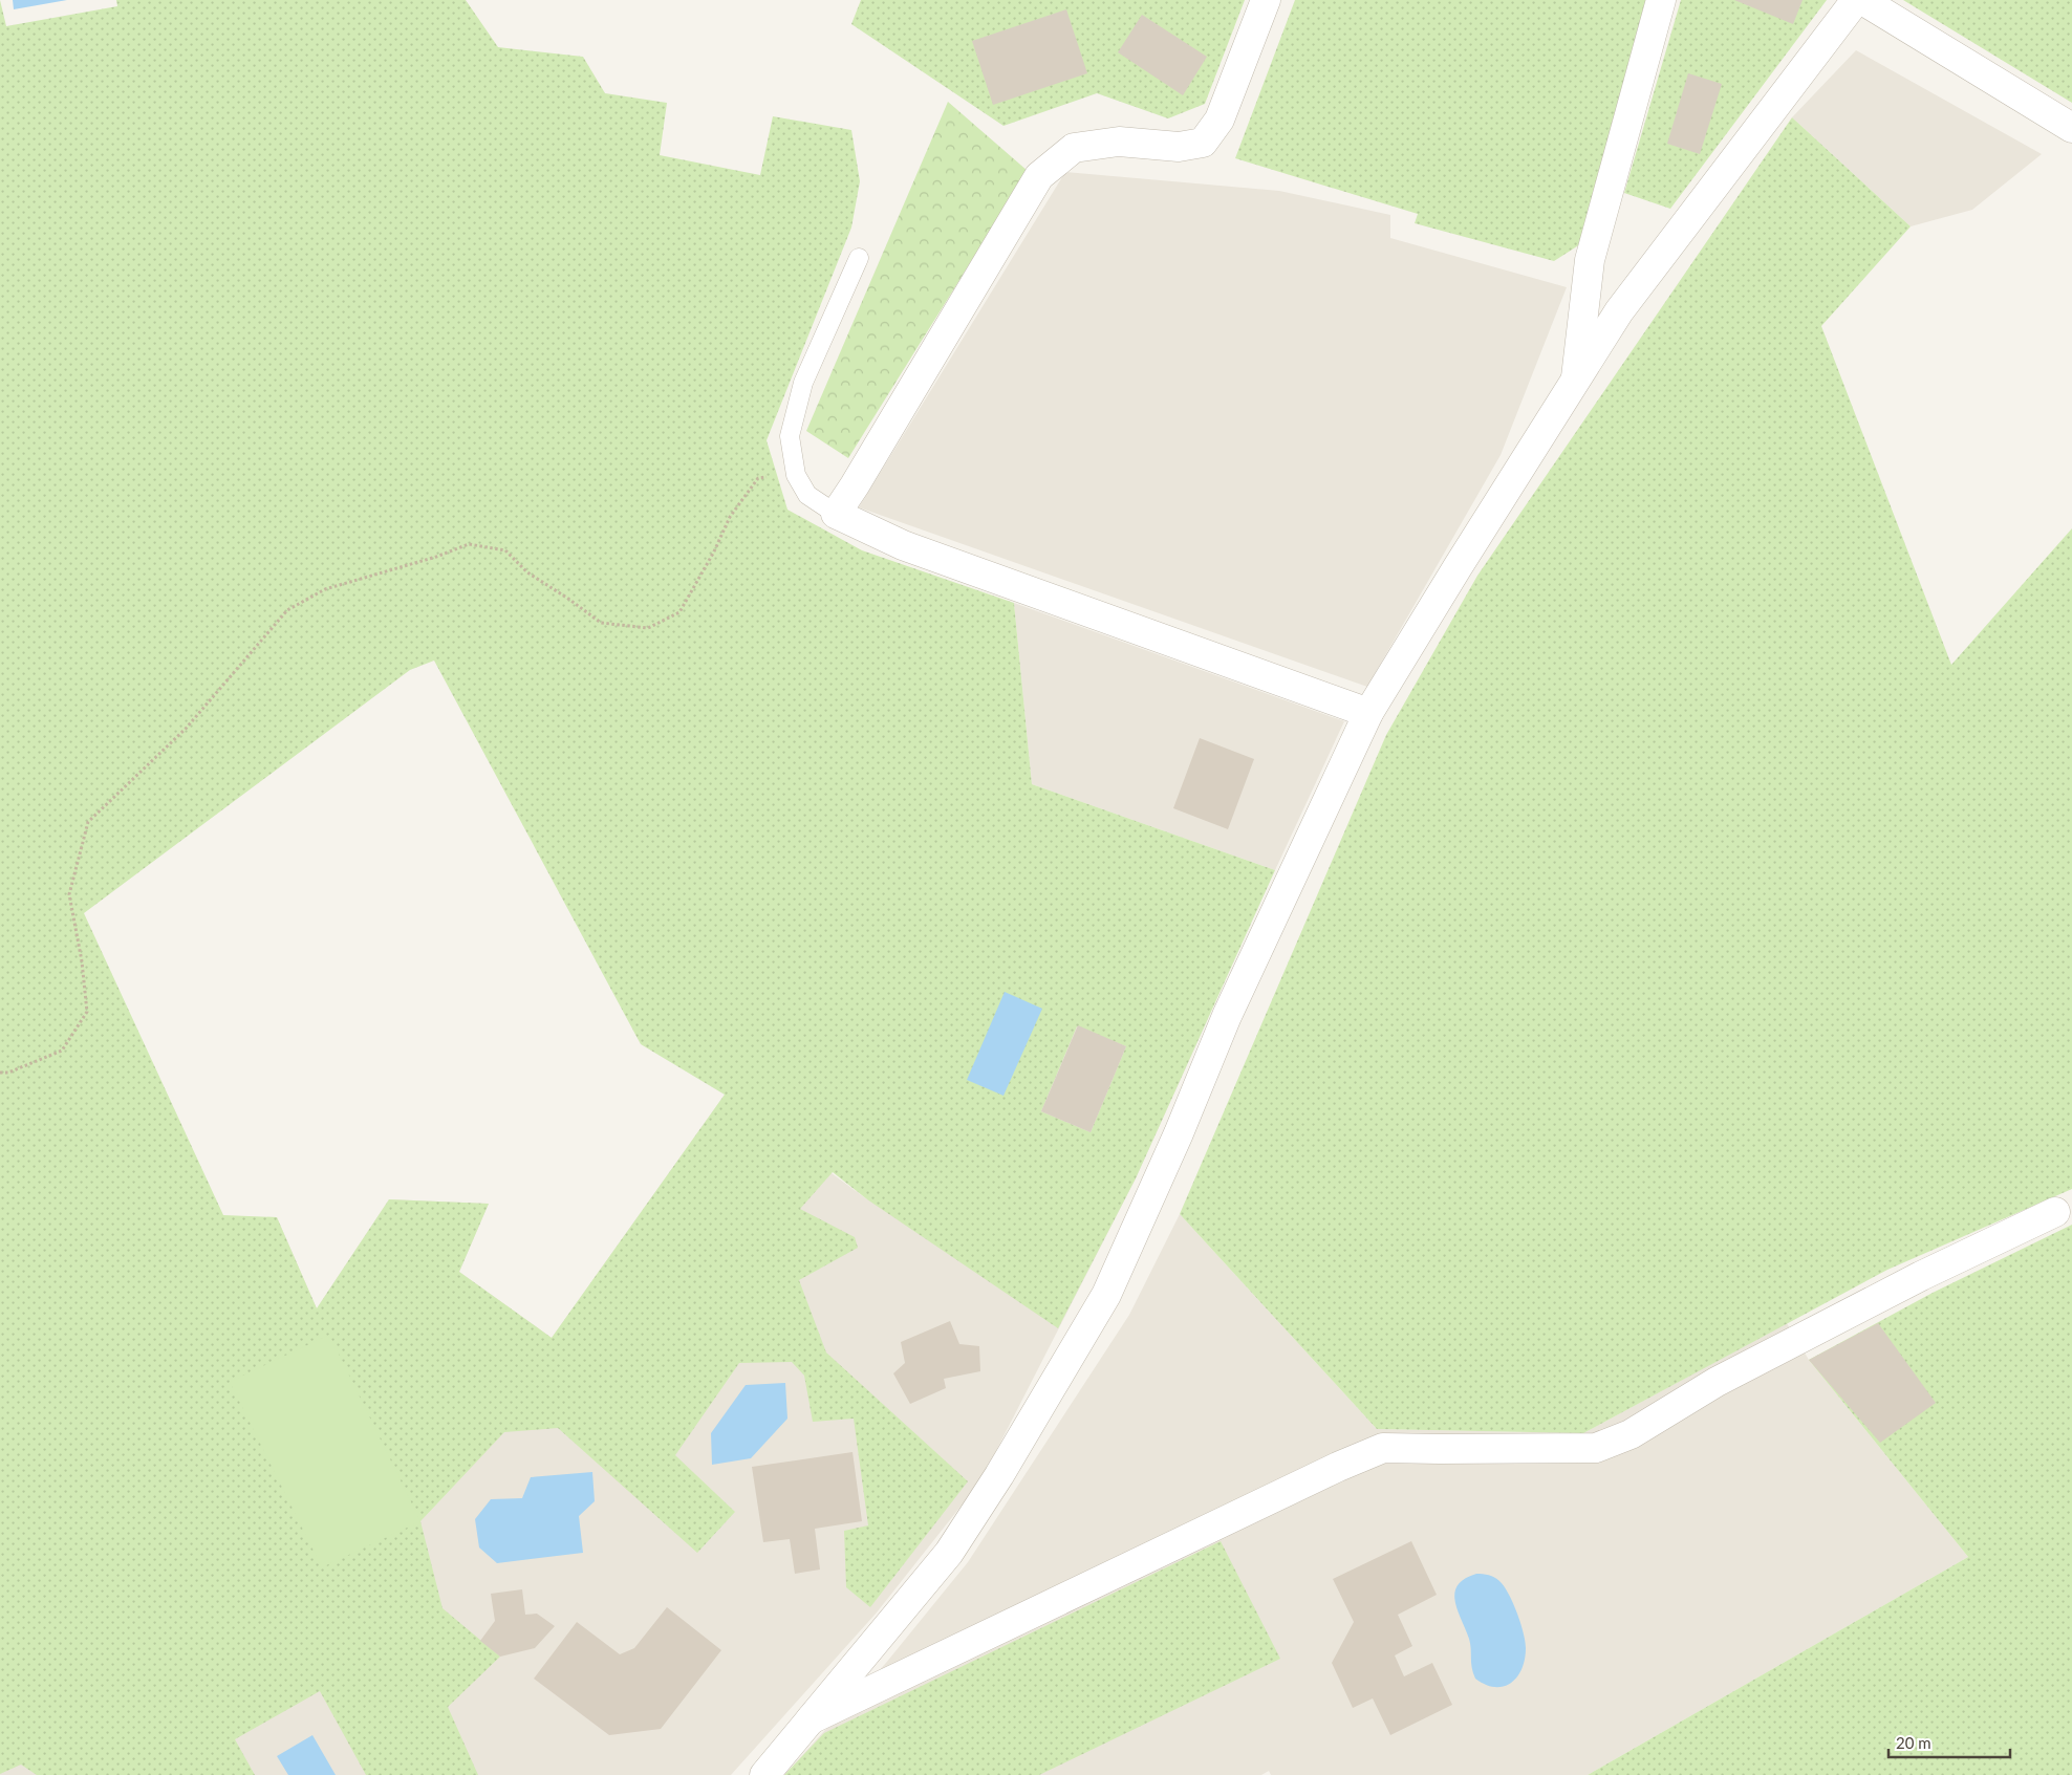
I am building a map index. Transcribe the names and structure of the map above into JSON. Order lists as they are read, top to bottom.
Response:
{
  "scale_bar": "20 m"
}
